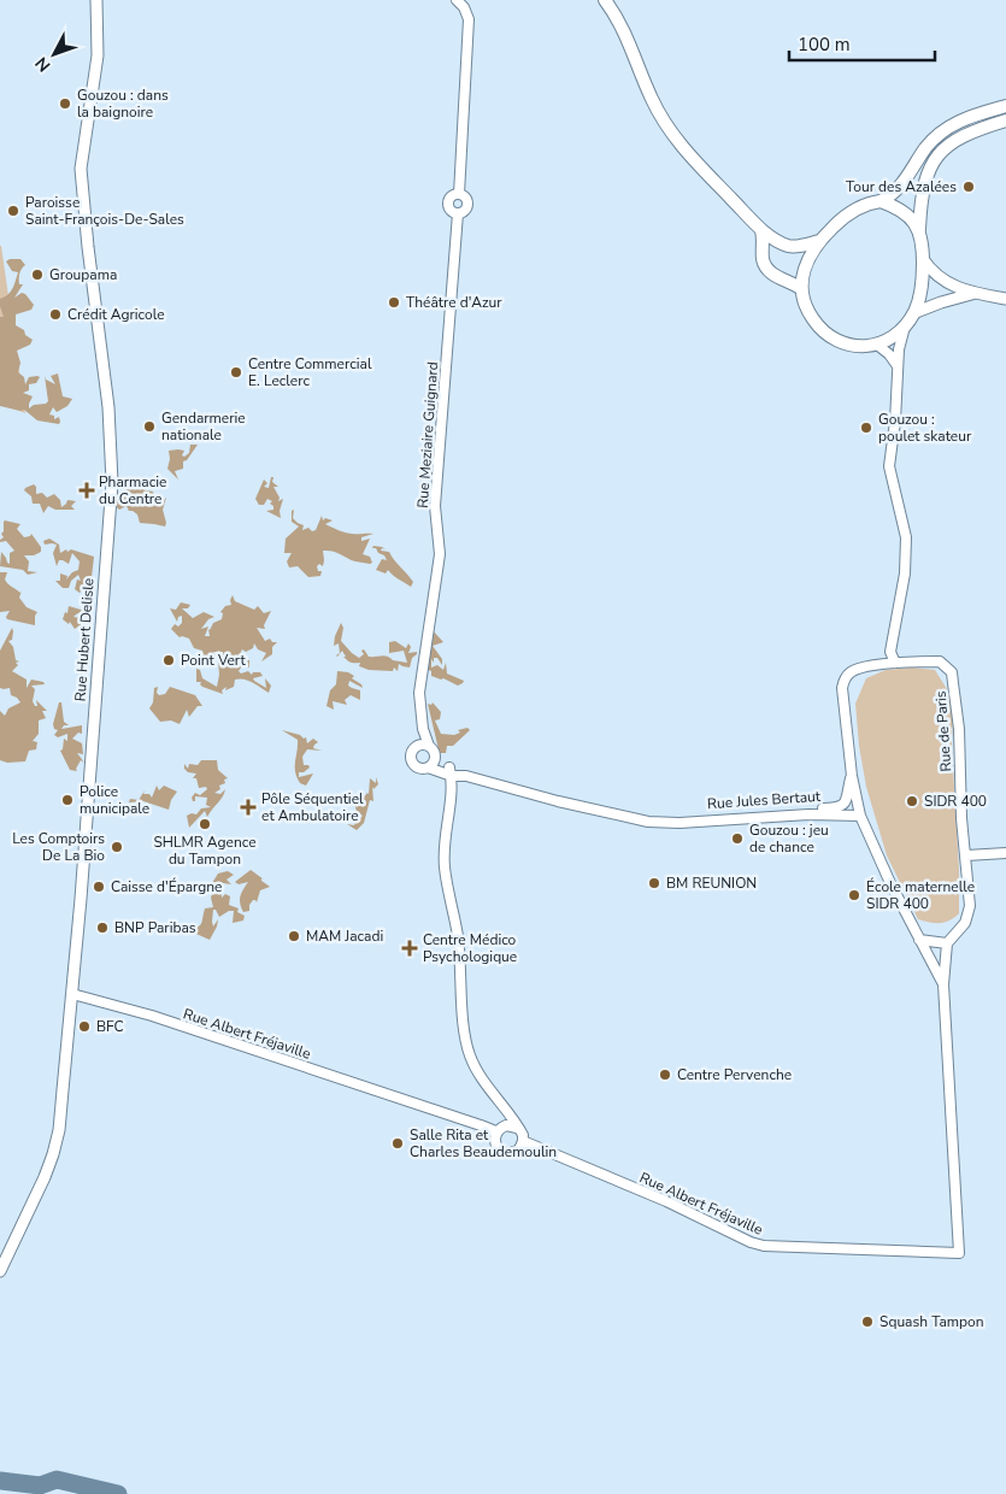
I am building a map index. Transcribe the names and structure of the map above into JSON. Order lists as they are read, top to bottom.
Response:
{
  "streets": {
    "main road": ["Rue Hubert Delisle"],
    "street": [
      "Rue Meziaire Guignard",
      "Rue de Paris",
      "Rue Jules Bertaut",
      "Rue Albert Fréjaville"
    ]
  },
  "crossings": [
    ["Rue Meziaire Guignard", "Rue Jules Bertaut"],
    ["Rue Hubert Delisle", "Rue Albert Fréjaville"],
    ["Rue de Paris", "Rue Jules Bertaut"],
    ["Rue de Paris", "Rue Albert Fréjaville"]
  ],
  "places": {
    "other": [
      "Gouzou : dans la baignoire",
      "Tour des Azalées",
      "Paroisse Saint-François-De-Sales",
      "Groupama",
      "Théâtre d'Azur",
      "Crédit Agricole",
      "Centre Commercial E. Leclerc",
      "Gendarmerie nationale",
      "Gouzou : poulet skateur",
      "Point Vert",
      "Police municipale",
      "SIDR 400",
      "SHLMR Agence du Tampon",
      "Gouzou : jeu de chance",
      "Les Comptoirs De La Bio",
      "BM REUNION",
      "Caisse d'Épargne",
      "École maternelle SIDR 400",
      "BNP Paribas",
      "MAM Jacadi",
      "BFC",
      "Centre Pervenche",
      "Salle Rita et Charles Beaudemoulin",
      "Squash Tampon"
    ],
    "health": ["Pharmacie du Centre", "Pôle Séquentiel et Ambulatoire", "Centre Médico Psychologique"]
  },
  "scale_bar": "100 m",
  "north": "bottom left"
}
